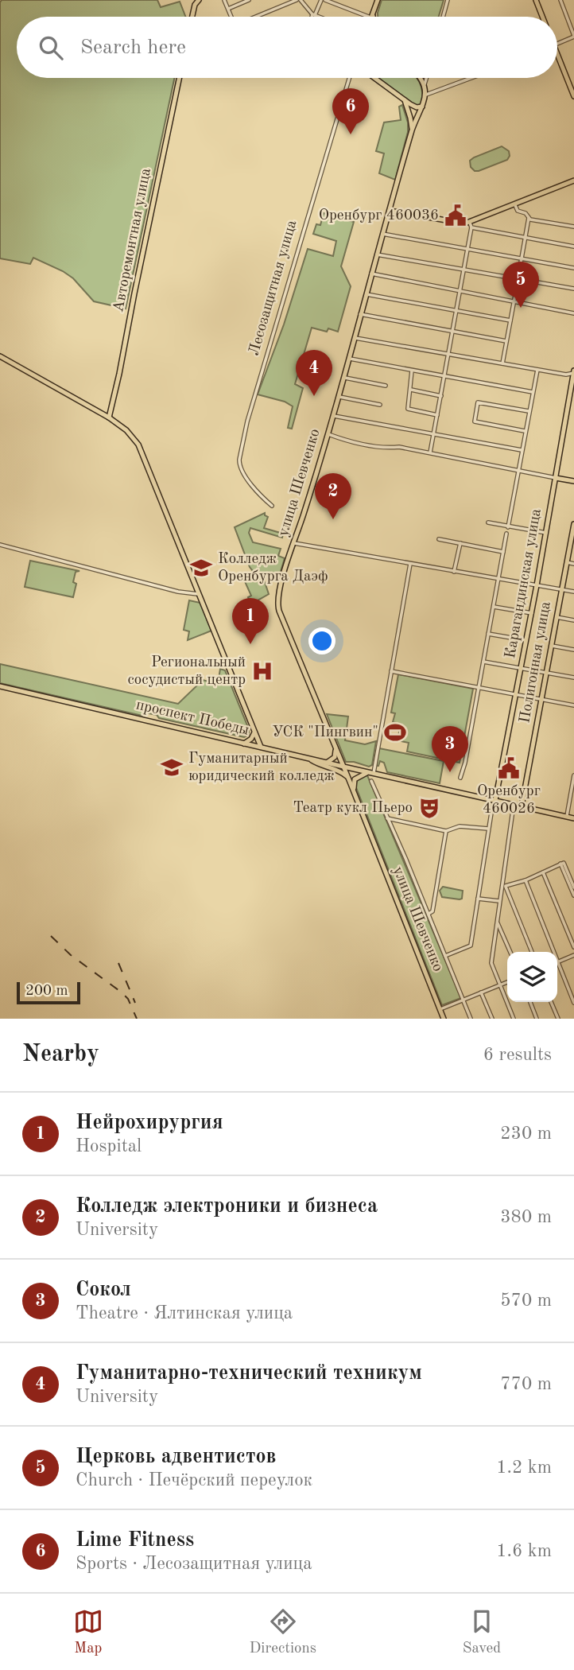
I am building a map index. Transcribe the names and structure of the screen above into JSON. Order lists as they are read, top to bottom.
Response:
{
  "streets": {
    "main road": [
      "Авторемонтная улица",
      "улица Шевченко",
      "Карагандинская улица",
      "Полигонная улица",
      "проспект Победы"
    ],
    "street": ["Лесозащитная улица"]
  },
  "crossings": [
    ["улица Шевченко", "проспект Победы"],
    ["Карагандинская улица", "проспект Победы"],
    ["Полигонная улица", "проспект Победы"]
  ],
  "places": {
    "public building": ["Оренбург 460036", "Оренбург 460026"],
    "school or university": ["Колледж Оренбурга Даэф", "Гуманитарный юридический колледж"],
    "hospital": ["Региональный сосудистый центр"],
    "sports": ["УСК \"Пингвин\""],
    "theatre": ["Театр кукл Пьеро"]
  },
  "scale_bar": "200 m",
  "page": {
    "search": "Search here",
    "pins": [
      "6",
      "5",
      "4",
      "2",
      "1",
      "3"
    ],
    "scale": "200 m",
    "heading": ["Nearby", "6 results"],
    "list": [
      {
        "mark": "1",
        "name": "Нейрохирургия",
        "note": "Hospital",
        "value": "230 m"
      },
      {
        "mark": "2",
        "name": "Колледж электроники и бизнеса",
        "note": "University",
        "value": "380 m"
      },
      {
        "mark": "3",
        "name": "Сокол",
        "note": "Theatre · Ялтинская улица",
        "value": "570 m"
      },
      {
        "mark": "4",
        "name": "Гуманитарно-технический техникум",
        "note": "University",
        "value": "770 m"
      },
      {
        "mark": "5",
        "name": "Церковь адвентистов",
        "note": "Church · Печёрский переулок",
        "value": "1.2 km"
      },
      {
        "mark": "6",
        "name": "Lime Fitness",
        "note": "Sports · Лесозащитная улица",
        "value": "1.6 km"
      }
    ],
    "nav": ["Map", "Directions", "Saved"]
  }
}
